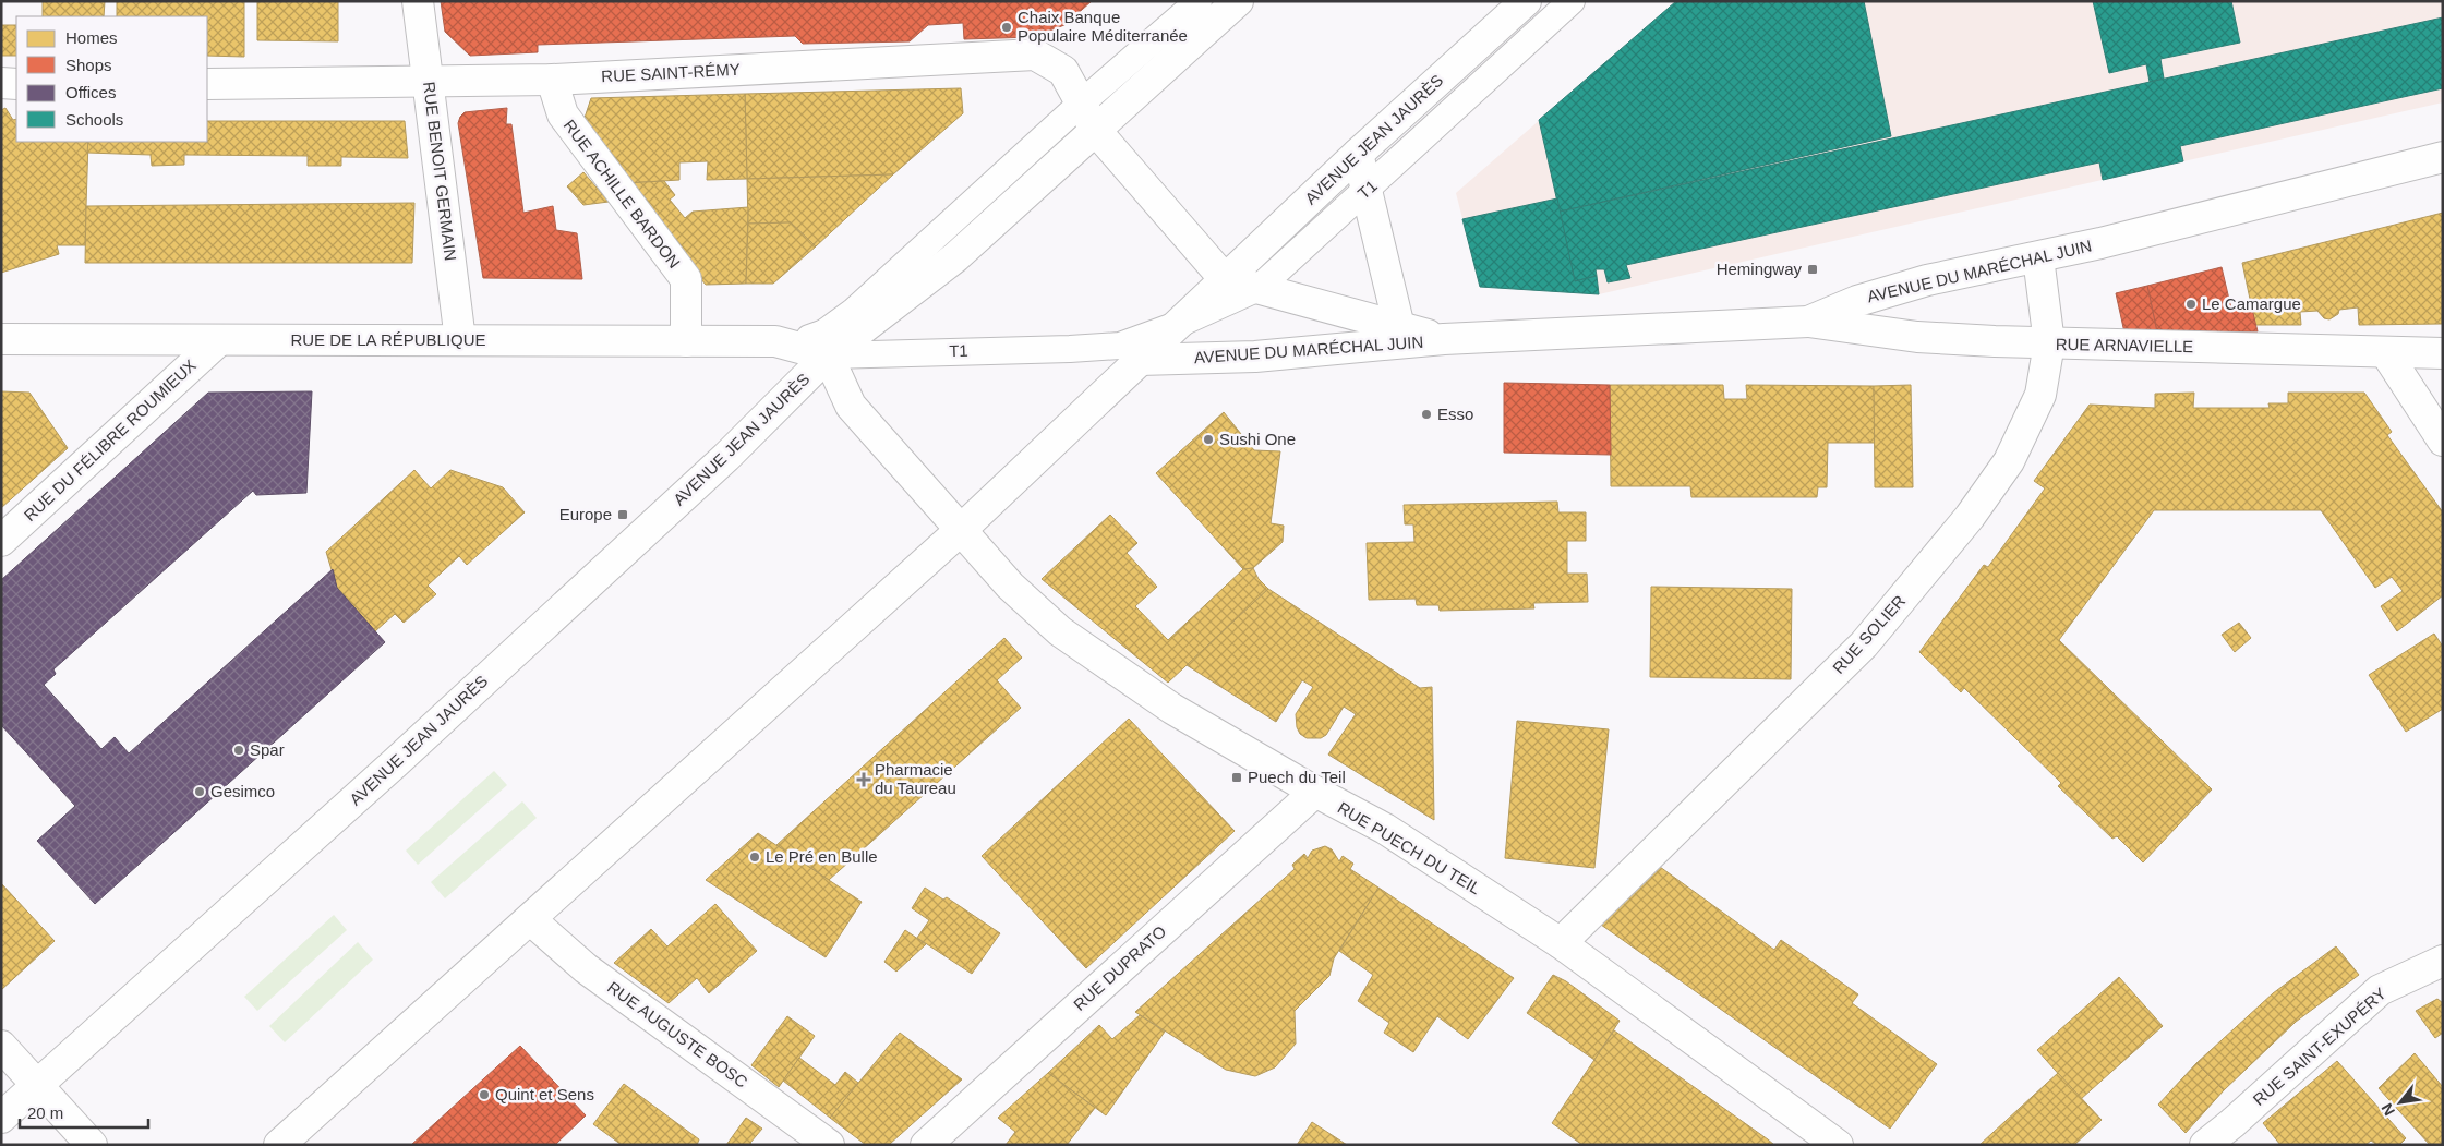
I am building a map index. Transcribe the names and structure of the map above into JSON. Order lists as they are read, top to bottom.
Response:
{
  "streets": {
    "street": [
      "RUE SAINT-RÉMY",
      "AVENUE JEAN JAURÈS",
      "RUE BENOIT GERMAIN",
      "T1",
      "RUE ACHILLE BARDON",
      "AVENUE DU MARÉCHAL JUIN",
      "RUE DE LA RÉPUBLIQUE",
      "RUE ARNAVIELLE",
      "RUE DU FÉLIBRE ROUMIEUX",
      "RUE SOLIER",
      "RUE PUECH DU TEIL",
      "RUE DUPRATO",
      "RUE AUGUSTE BOSC",
      "RUE SAINT-EXUPÉRY"
    ]
  },
  "crossings": [
    ["RUE SAINT-RÉMY", "AVENUE JEAN JAURÈS"],
    ["RUE SAINT-RÉMY", "RUE BENOIT GERMAIN"],
    ["RUE SAINT-RÉMY", "RUE ACHILLE BARDON"],
    ["AVENUE JEAN JAURÈS", "T1"],
    ["AVENUE JEAN JAURÈS", "AVENUE DU MARÉCHAL JUIN"],
    ["AVENUE JEAN JAURÈS", "RUE PUECH DU TEIL"],
    ["AVENUE JEAN JAURÈS", "RUE AUGUSTE BOSC"],
    ["RUE BENOIT GERMAIN", "RUE DE LA RÉPUBLIQUE"],
    ["T1", "AVENUE DU MARÉCHAL JUIN"],
    ["T1", "RUE DE LA RÉPUBLIQUE"],
    ["RUE ACHILLE BARDON", "RUE DE LA RÉPUBLIQUE"],
    ["AVENUE DU MARÉCHAL JUIN", "RUE ARNAVIELLE"],
    ["AVENUE DU MARÉCHAL JUIN", "RUE SOLIER"],
    ["RUE DE LA RÉPUBLIQUE", "RUE DU FÉLIBRE ROUMIEUX"],
    ["RUE ARNAVIELLE", "RUE SOLIER"],
    ["RUE SOLIER", "RUE PUECH DU TEIL"],
    ["RUE PUECH DU TEIL", "RUE DUPRATO"]
  ],
  "places": {
    "other": [
      "Chaix Banque Populaire Méditerranée",
      "Le Camargue",
      "Esso",
      "Sushi One",
      "Spar",
      "Gesimco",
      "Le Pré en Bulle",
      "Quint et Sens"
    ],
    "transit": ["Hemingway", "Europe", "Puech du Teil"],
    "health": ["Pharmacie du Taureau"]
  },
  "legend": [
    "Homes",
    "Shops",
    "Offices",
    "Schools"
  ],
  "scale_bar": "20 m",
  "north": "bottom left"
}
